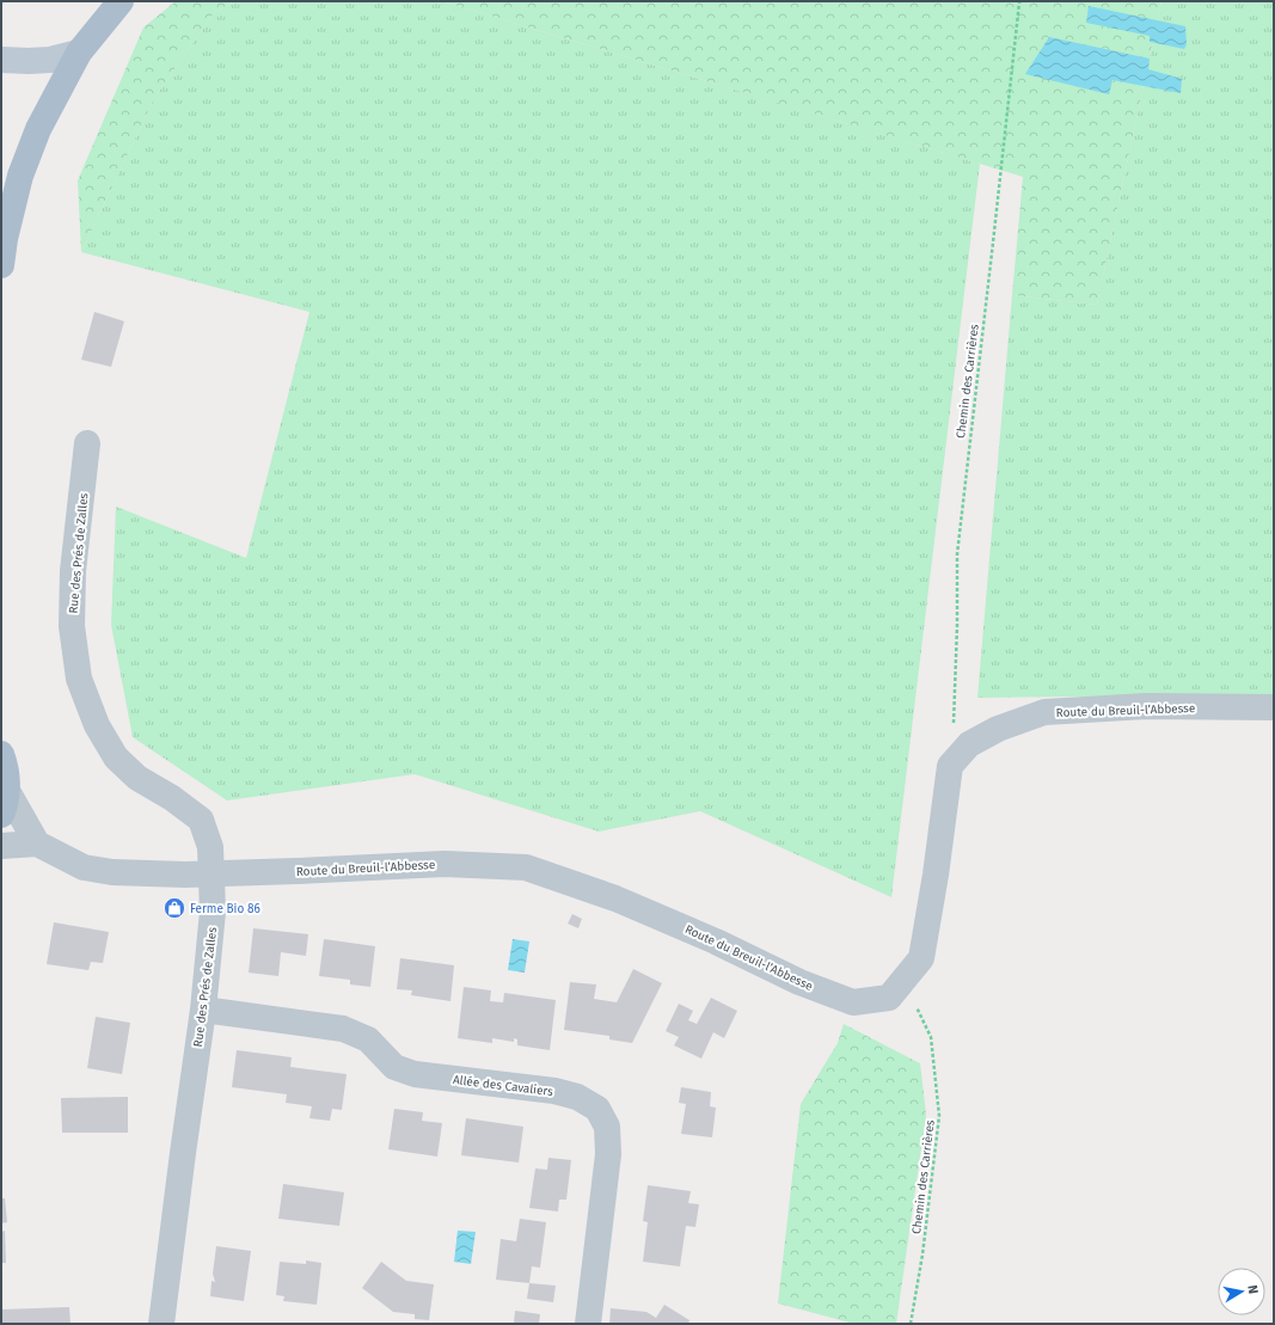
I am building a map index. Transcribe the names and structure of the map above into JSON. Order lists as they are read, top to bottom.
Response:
{
  "streets": {
    "street": ["Rue des Prés de Zalles", "Route du Breuil-l’Abbesse", "Allée des Cavaliers"],
    "path": ["Chemin des Carrières"]
  },
  "crossings": [
    ["Chemin des Carrières", "Route du Breuil-l’Abbesse"],
    ["Rue des Prés de Zalles", "Route du Breuil-l’Abbesse"],
    ["Rue des Prés de Zalles", "Allée des Cavaliers"]
  ],
  "places": {
    "shop": ["Ferme Bio 86"]
  },
  "north": "right"
}
